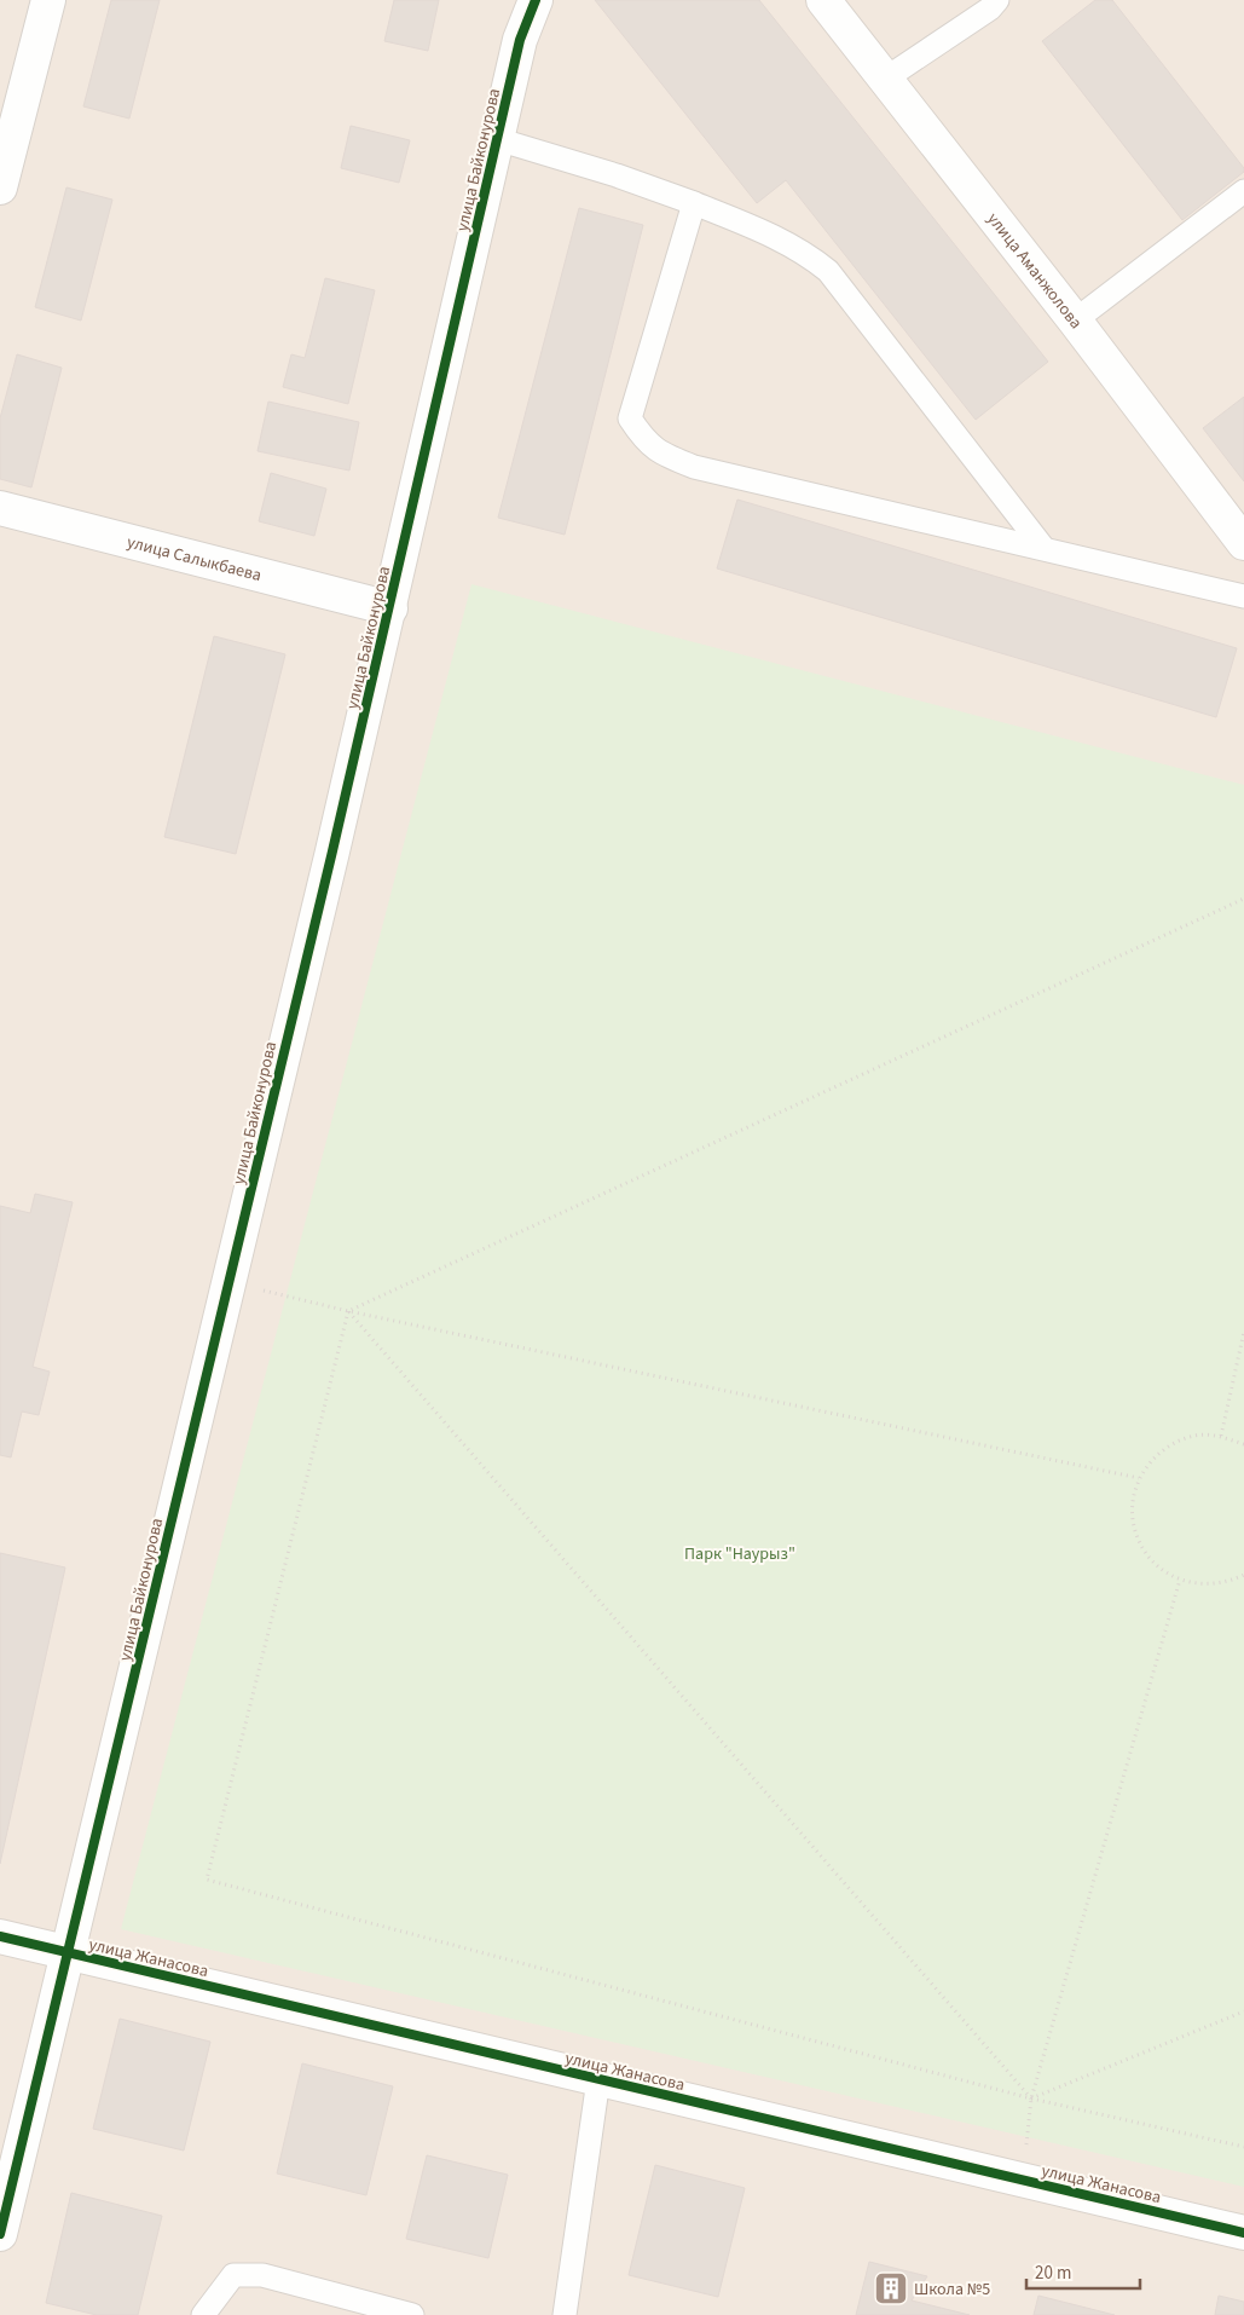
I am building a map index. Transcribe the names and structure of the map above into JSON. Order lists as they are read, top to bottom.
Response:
{
  "streets": {
    "street": [
      "улица Байконурова",
      "улица Аманжолова",
      "улица Салыкбаева",
      "улица Жанасова"
    ]
  },
  "crossings": [
    ["улица Байконурова", "улица Салыкбаева"],
    ["улица Байконурова", "улица Жанасова"]
  ],
  "parks": ["Парк \"Наурыз\""],
  "places": {
    "building": ["Школа №5"]
  },
  "scale_bar": "20 m"
}
